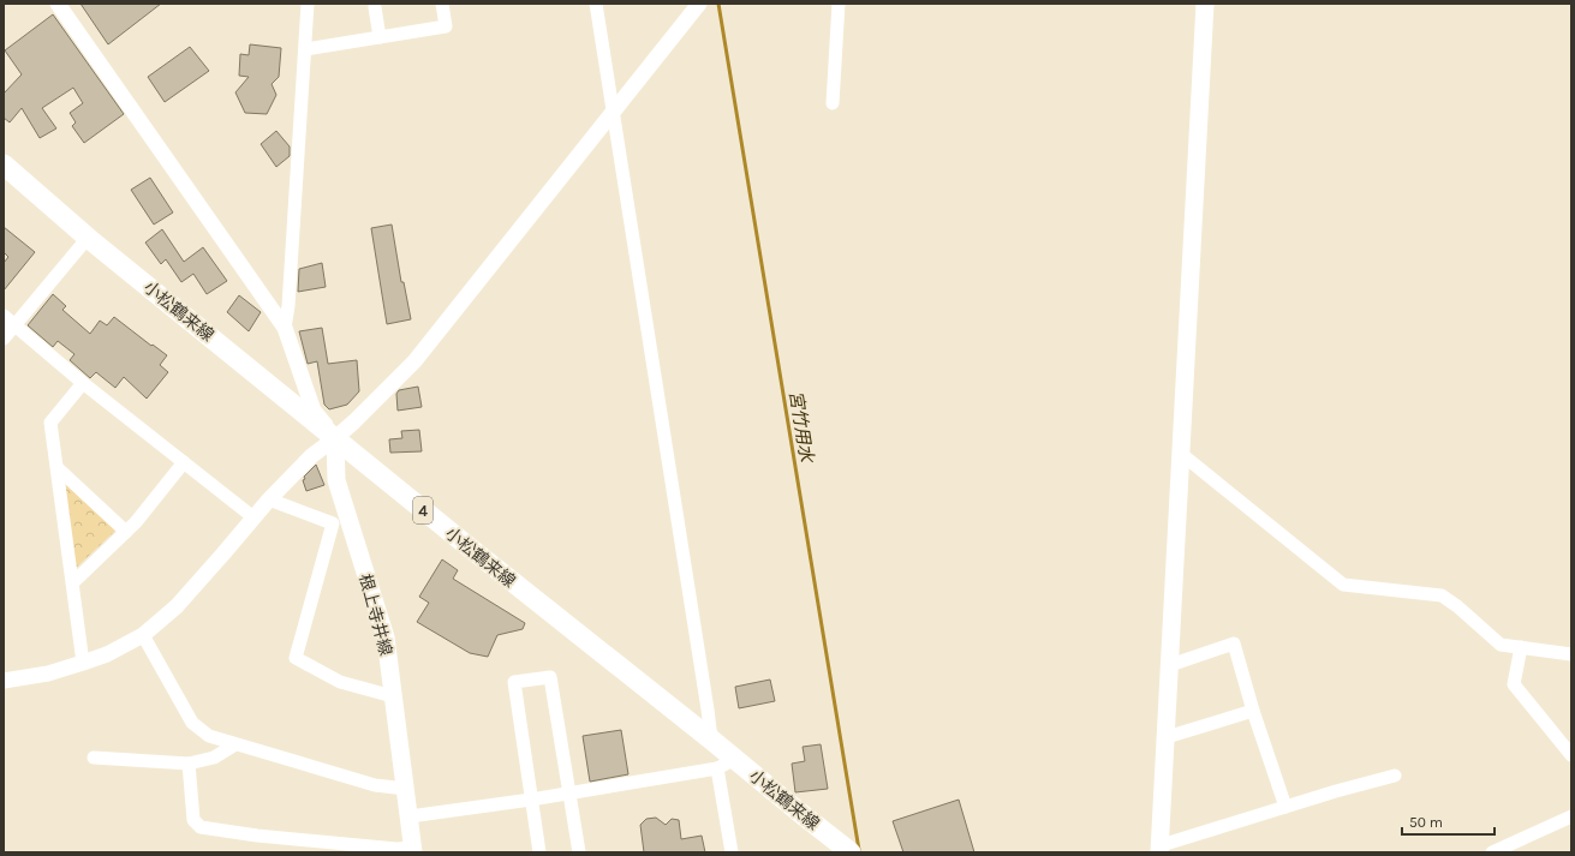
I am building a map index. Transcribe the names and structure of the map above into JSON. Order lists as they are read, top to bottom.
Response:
{
  "streets": {
    "main road": ["小松鶴来線", "4", "根上寺井線"]
  },
  "crossings": [
    ["小松鶴来線", "根上寺井線"]
  ],
  "water": ["宮竹用水"],
  "scale_bar": "50 m"
}
